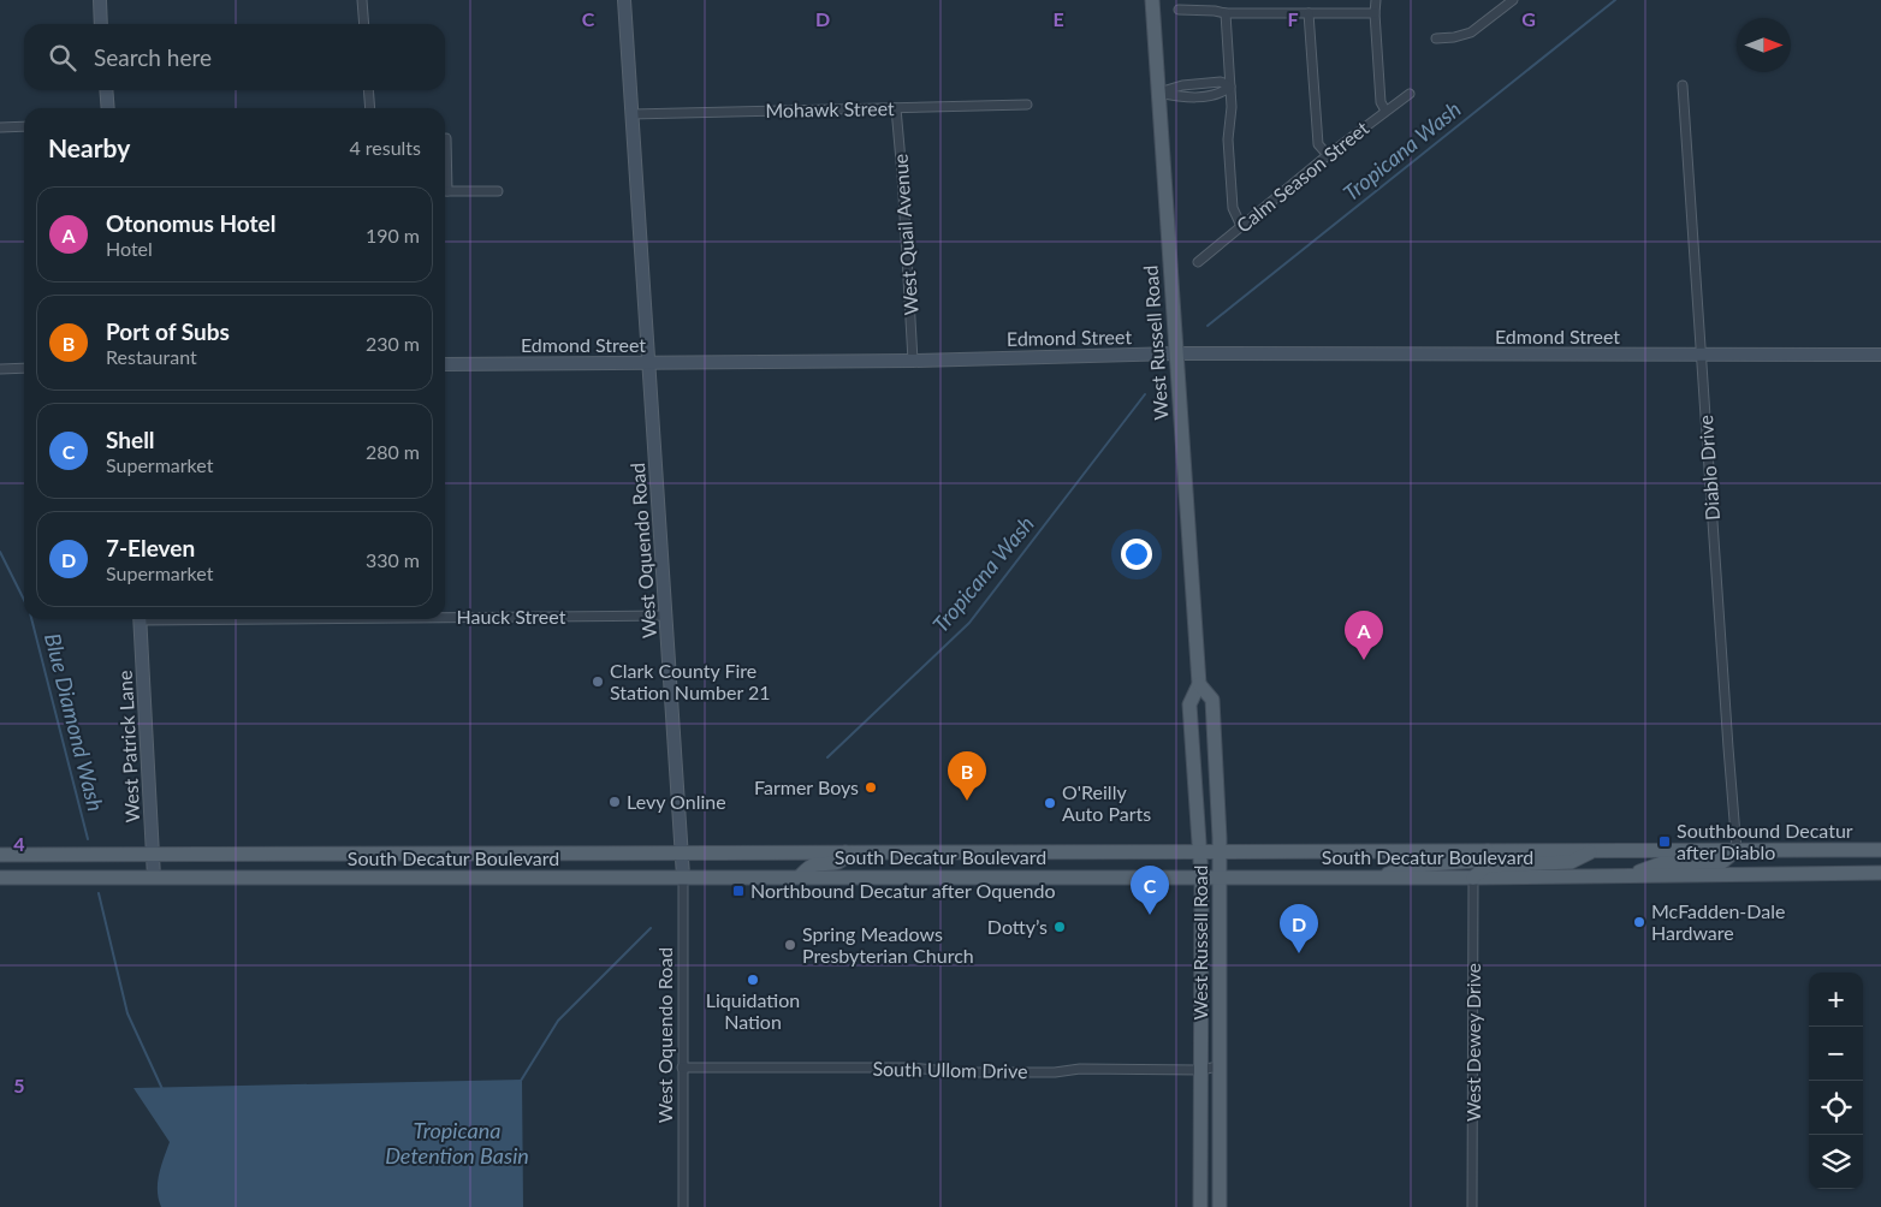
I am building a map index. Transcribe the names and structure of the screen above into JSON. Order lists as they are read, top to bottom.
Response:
{
  "streets": {
    "main road": ["West Russell Road", "South Decatur Boulevard"],
    "street": [
      "Mohawk Street",
      "Calm Season Street",
      "West Quail Avenue",
      "Edmond Street",
      "Diablo Drive",
      "West Oquendo Road",
      "Hauck Street",
      "West Patrick Lane",
      "West Dewey Drive",
      "South Ullom Drive"
    ]
  },
  "crossings": [
    ["Mohawk Street", "West Quail Avenue"],
    ["Mohawk Street", "West Oquendo Road"],
    ["West Quail Avenue", "Edmond Street"],
    ["Edmond Street", "West Russell Road"],
    ["Edmond Street", "Diablo Drive"],
    ["Edmond Street", "West Oquendo Road"],
    ["West Russell Road", "South Decatur Boulevard"],
    ["West Russell Road", "South Ullom Drive"],
    ["Diablo Drive", "South Decatur Boulevard"],
    ["West Oquendo Road", "Hauck Street"],
    ["West Oquendo Road", "South Decatur Boulevard"],
    ["West Oquendo Road", "South Ullom Drive"],
    ["West Patrick Lane", "South Decatur Boulevard"],
    ["South Decatur Boulevard", "West Dewey Drive"]
  ],
  "water": ["Tropicana Wash", "Blue Diamond Wash", "Tropicana Detention Basin"],
  "places": {
    "other": [
      "Clark County Fire Station Number 21",
      "Farmer Boys",
      "Levy Online",
      "O'Reilly Auto Parts",
      "McFadden-Dale Hardware",
      "Dotty’s",
      "Spring Meadows Presbyterian Church",
      "Liquidation Nation"
    ],
    "transit": ["Southbound Decatur after Diablo", "Northbound Decatur after Oquendo"]
  },
  "north": "right",
  "page": {
    "search": "Search here",
    "heading": ["Nearby", "4 results"],
    "list": [
      {
        "mark": "A",
        "name": "Otonomus Hotel",
        "note": "Hotel",
        "value": "190 m"
      },
      {
        "mark": "B",
        "name": "Port of Subs",
        "note": "Restaurant",
        "value": "230 m"
      },
      {
        "mark": "C",
        "name": "Shell",
        "note": "Supermarket",
        "value": "280 m"
      },
      {
        "mark": "D",
        "name": "7-Eleven",
        "note": "Supermarket",
        "value": "330 m"
      }
    ],
    "pins": [
      "A",
      "B",
      "C",
      "D"
    ],
    "map_buttons": ["+", "−"]
  },
  "grid": {
    "columns": [
      "C",
      "D",
      "E",
      "F",
      "G"
    ],
    "rows": ["4", "5"]
  }
}
